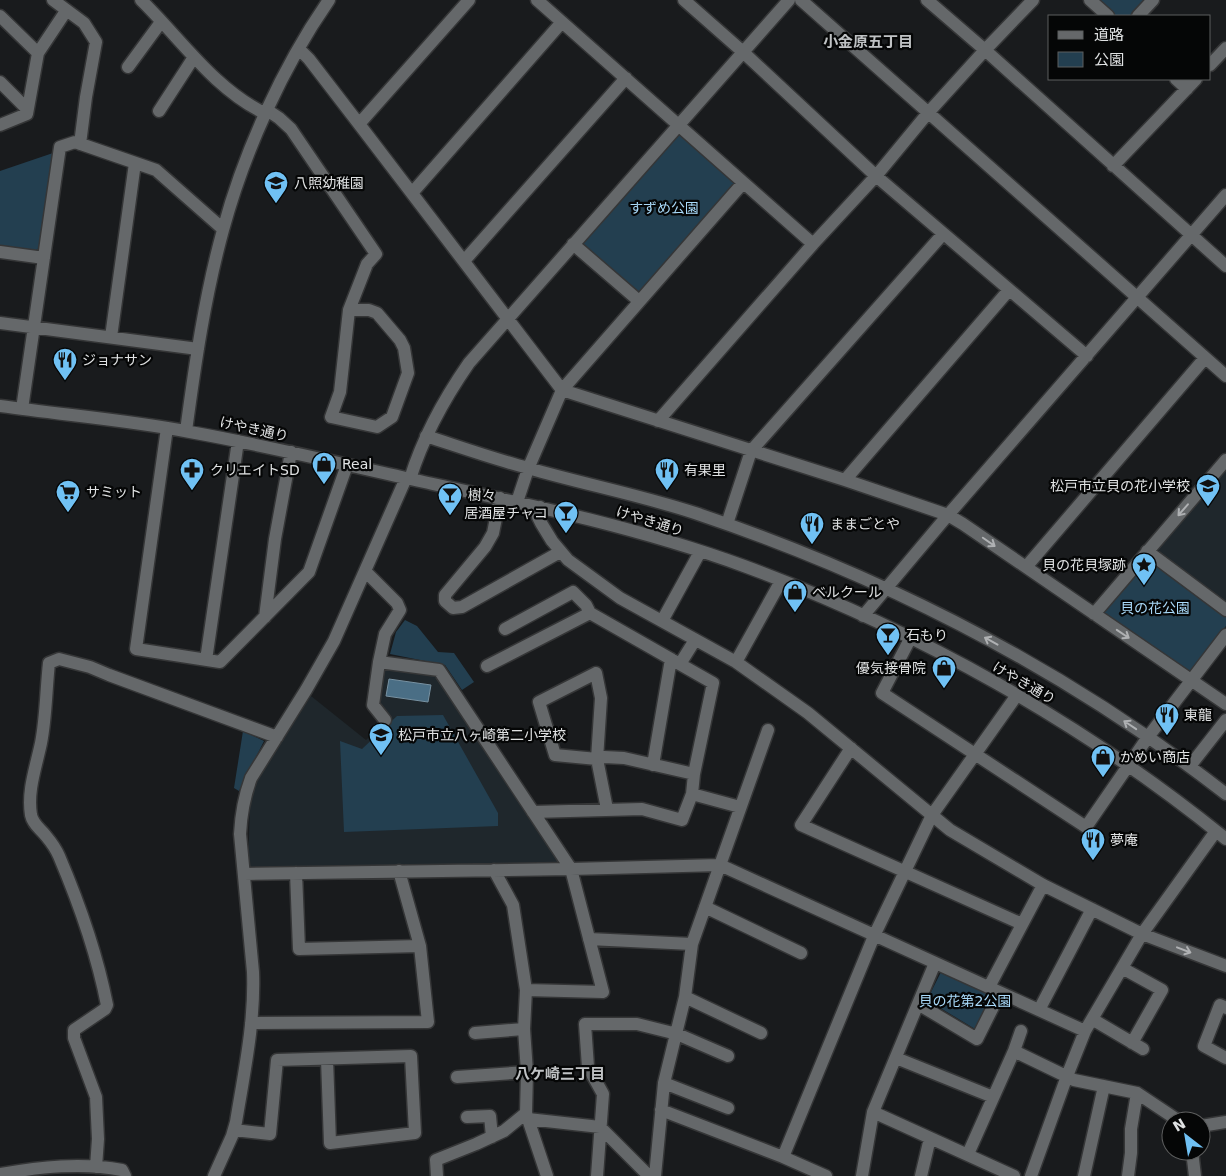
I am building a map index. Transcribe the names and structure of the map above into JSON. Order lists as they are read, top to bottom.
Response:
{
  "streets": {
    "street": ["けやき通り"]
  },
  "districts": ["小金原五丁目", "八ケ崎三丁目"],
  "parks": ["すずめ公園", "貝の花公園", "貝の花第2公園"],
  "places": {
    "school or university": ["八照幼稚園", "松戸市立貝の花小学校", "松戸市立八ヶ崎第二小学校"],
    "restaurant": [
      "ジョナサン",
      "有果里",
      "ままごとや",
      "東龍",
      "夢庵"
    ],
    "shop": [
      "Real",
      "ベルクール",
      "優気接骨院",
      "かめい商店"
    ],
    "pharmacy": ["クリエイトSD"],
    "supermarket": ["サミット"],
    "bar": ["樹々", "居酒屋チャコ", "石もり"],
    "place": ["貝の花貝塚跡"]
  },
  "legend": ["道路", "公園"],
  "north": "top left"
}
